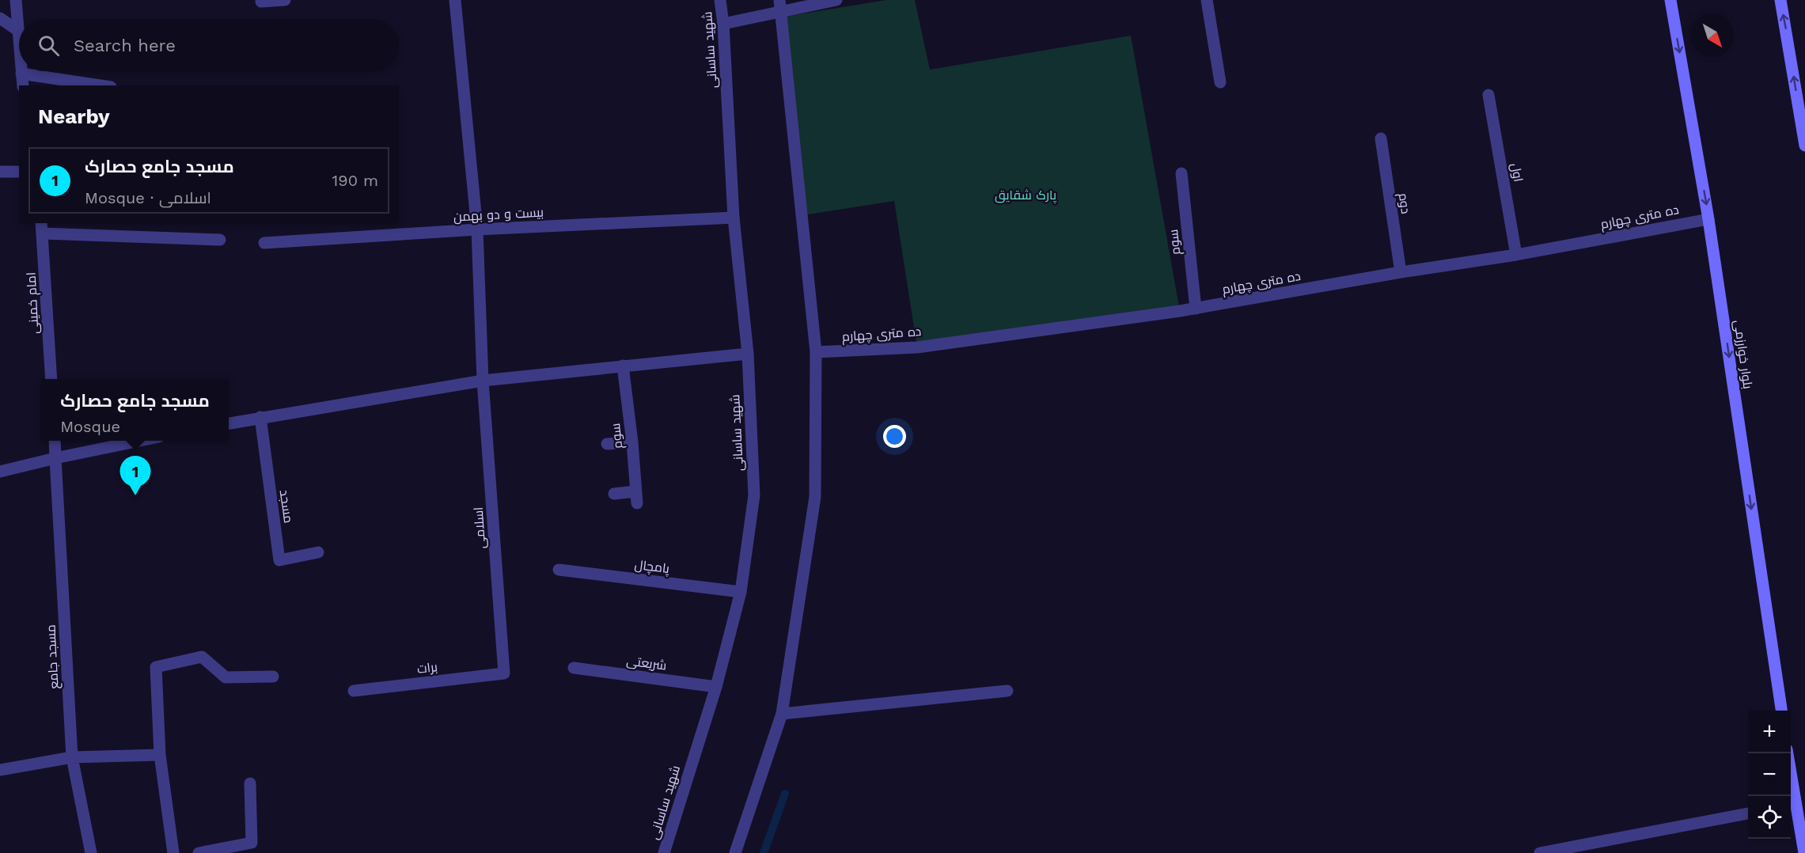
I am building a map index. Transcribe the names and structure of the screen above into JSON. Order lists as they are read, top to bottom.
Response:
{
  "streets": {
    "main road": ["بلوار خوارزمی"],
    "street": [
      "شهید ساسانی",
      "اول",
      "دوم",
      "بیست و دو بهمن",
      "ده متری چهارم",
      "سوم",
      "امام خمینی",
      "مسجد",
      "اسلامی",
      "پامچال",
      "مسجد جامع",
      "شریعتی",
      "برات"
    ]
  },
  "crossings": [
    ["شهید ساسانی", "بیست و دو بهمن"],
    ["شهید ساسانی", "پامچال"],
    ["شهید ساسانی", "شریعتی"],
    ["اول", "ده متری چهارم"],
    ["دوم", "ده متری چهارم"],
    ["بیست و دو بهمن", "اسلامی"],
    ["ده متری چهارم", "سوم"],
    ["ده متری چهارم", "بلوار خوارزمی"],
    ["اسلامی", "برات"]
  ],
  "one_way": ["بلوار خوارزمی"],
  "parks": ["پارک شقایق"],
  "north": "bottom right",
  "page": {
    "search": "Search here",
    "heading": "Nearby",
    "list": [
      {
        "mark": "1",
        "name": "مسجد جامع حصارک",
        "note": "Mosque · اسلامی",
        "value": "190 m"
      }
    ],
    "popup": ["مسجد جامع حصارک", "Mosque"],
    "pins": "1",
    "map_buttons": ["+", "−"]
  }
}
